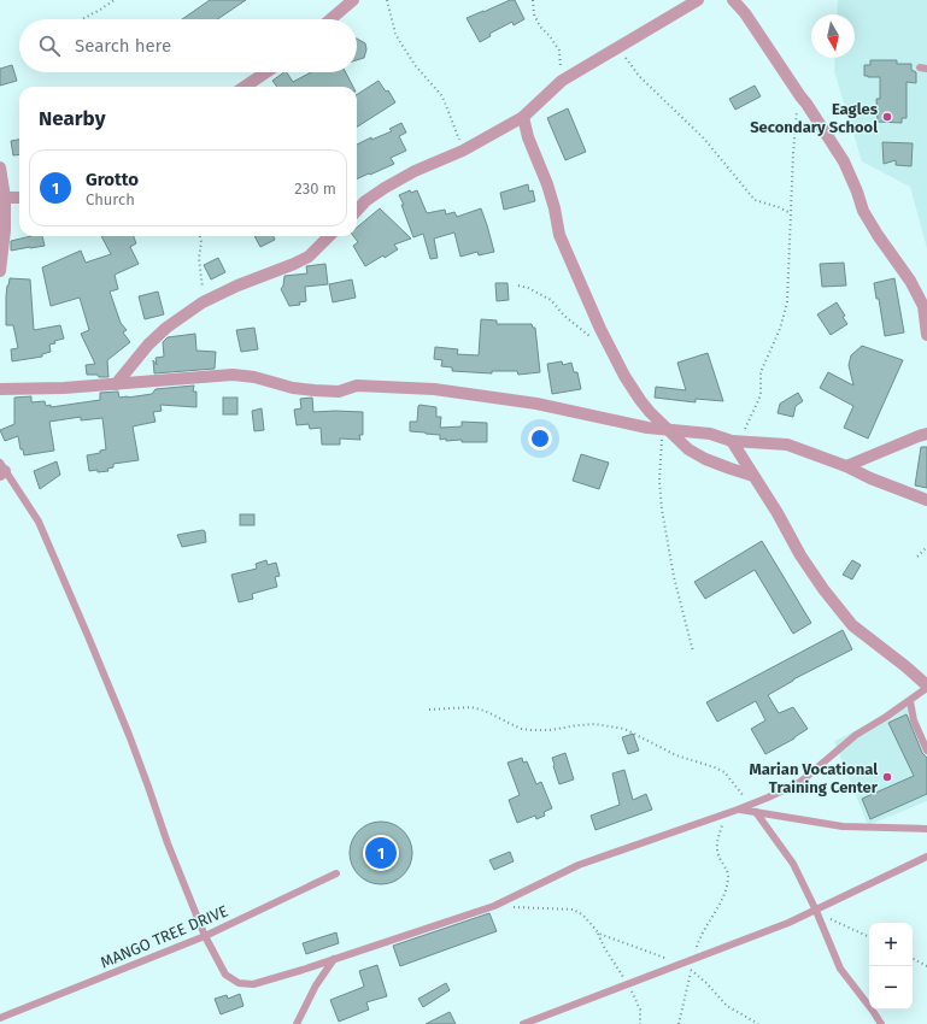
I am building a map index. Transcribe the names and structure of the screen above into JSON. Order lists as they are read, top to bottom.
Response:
{
  "streets": {
    "lane": ["MANGO TREE DRIVE"]
  },
  "places": ["Eagles Secondary School", "Marian Vocational Training Center"],
  "north": "bottom",
  "page": {
    "search": "Search here",
    "heading": "Nearby",
    "list": [
      {
        "mark": "1",
        "name": "Grotto",
        "note": "Church",
        "value": "230 m"
      }
    ],
    "pins": "1",
    "map_buttons": ["+", "−"]
  }
}
